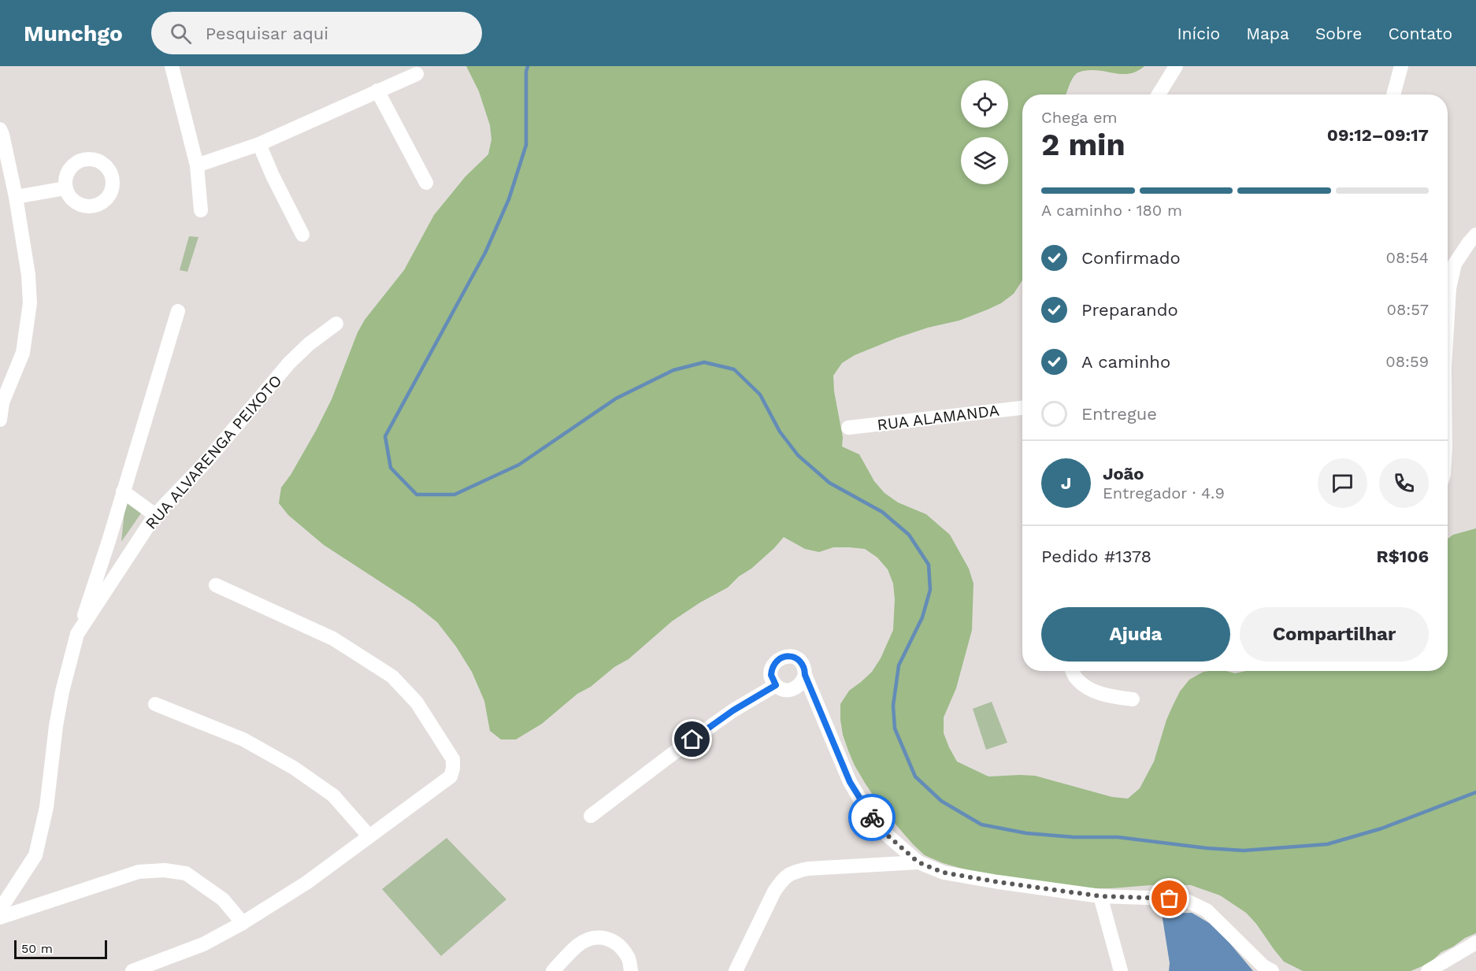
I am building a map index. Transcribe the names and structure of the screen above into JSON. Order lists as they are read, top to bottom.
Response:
{
  "streets": {
    "street": ["RUA ALAMANDA", "RUA ALVARENGA PEIXOTO"]
  },
  "scale_bar": "50 m",
  "page": {
    "header": "Munchgo",
    "search": "Pesquisar aqui",
    "nav": [
      "Início",
      "Mapa",
      "Sobre",
      "Contato"
    ],
    "heading": ["2 min", "Chega em", "09:12–09:17"],
    "panel": [
      "João",
      "Entregador · 4.9",
      "Pedido #1378",
      "R$106"
    ],
    "bar": "A caminho · 180 m",
    "list": [
      ["Confirmado", "08:54"],
      ["Preparando", "08:57"],
      ["A caminho", "08:59"],
      "Entregue"
    ],
    "round": "J",
    "buttons": ["Ajuda", "Compartilhar"],
    "scale": "50 m"
  }
}
